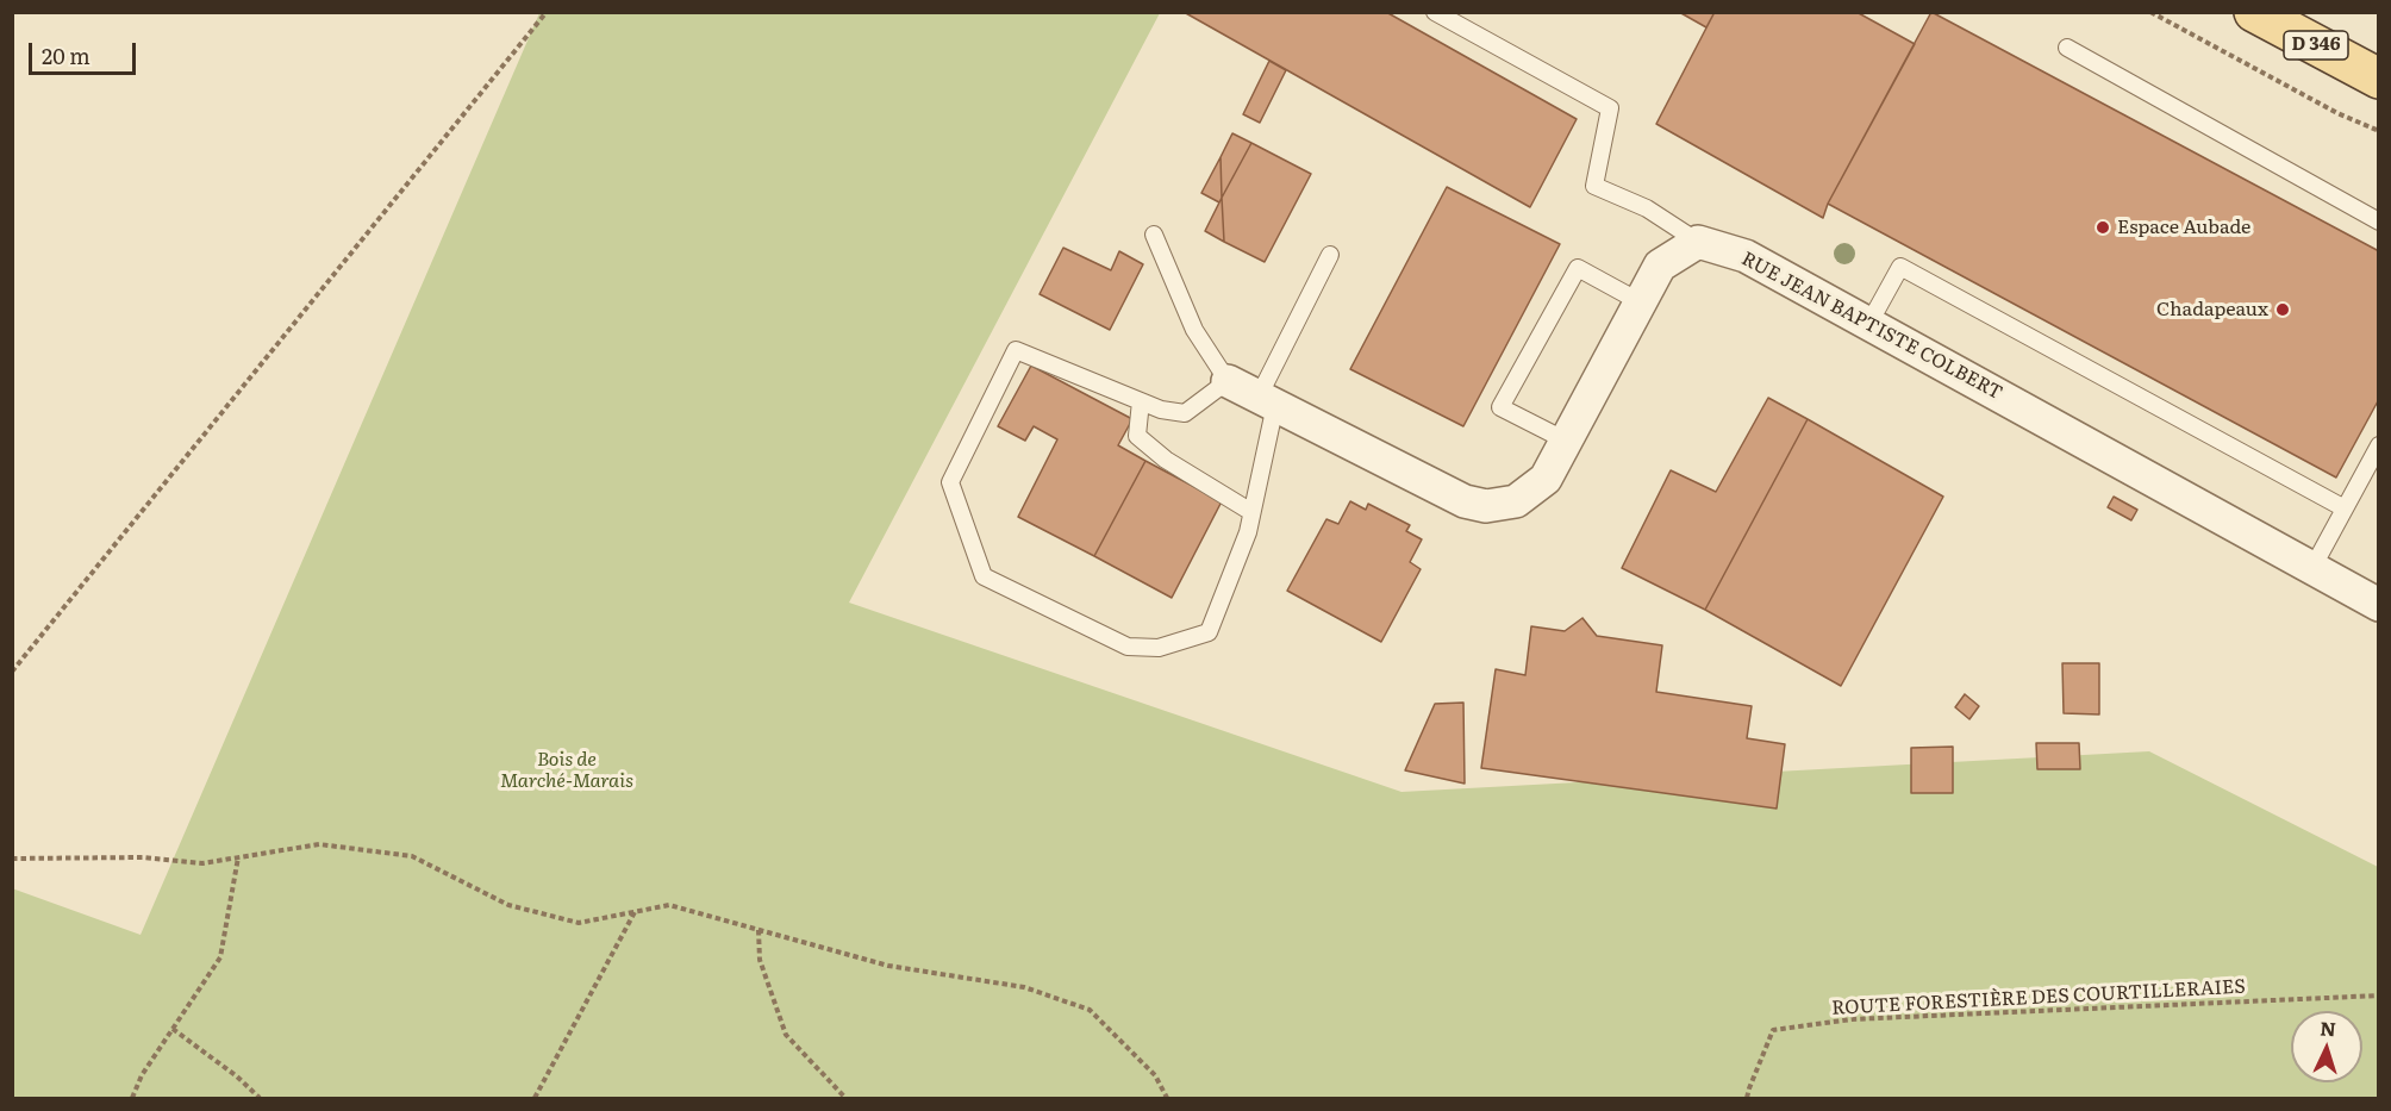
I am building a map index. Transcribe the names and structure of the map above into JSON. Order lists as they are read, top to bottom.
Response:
{
  "streets": {
    "main road": ["D 346"],
    "street": ["RUE JEAN BAPTISTE COLBERT"],
    "path": ["ROUTE FORESTIÈRE DES COURTILLERAIES"]
  },
  "parks": ["Bois de Marché-Marais"],
  "places": ["Espace Aubade", "Chadapeaux"],
  "scale_bar": "20 m",
  "north": "top"
}
